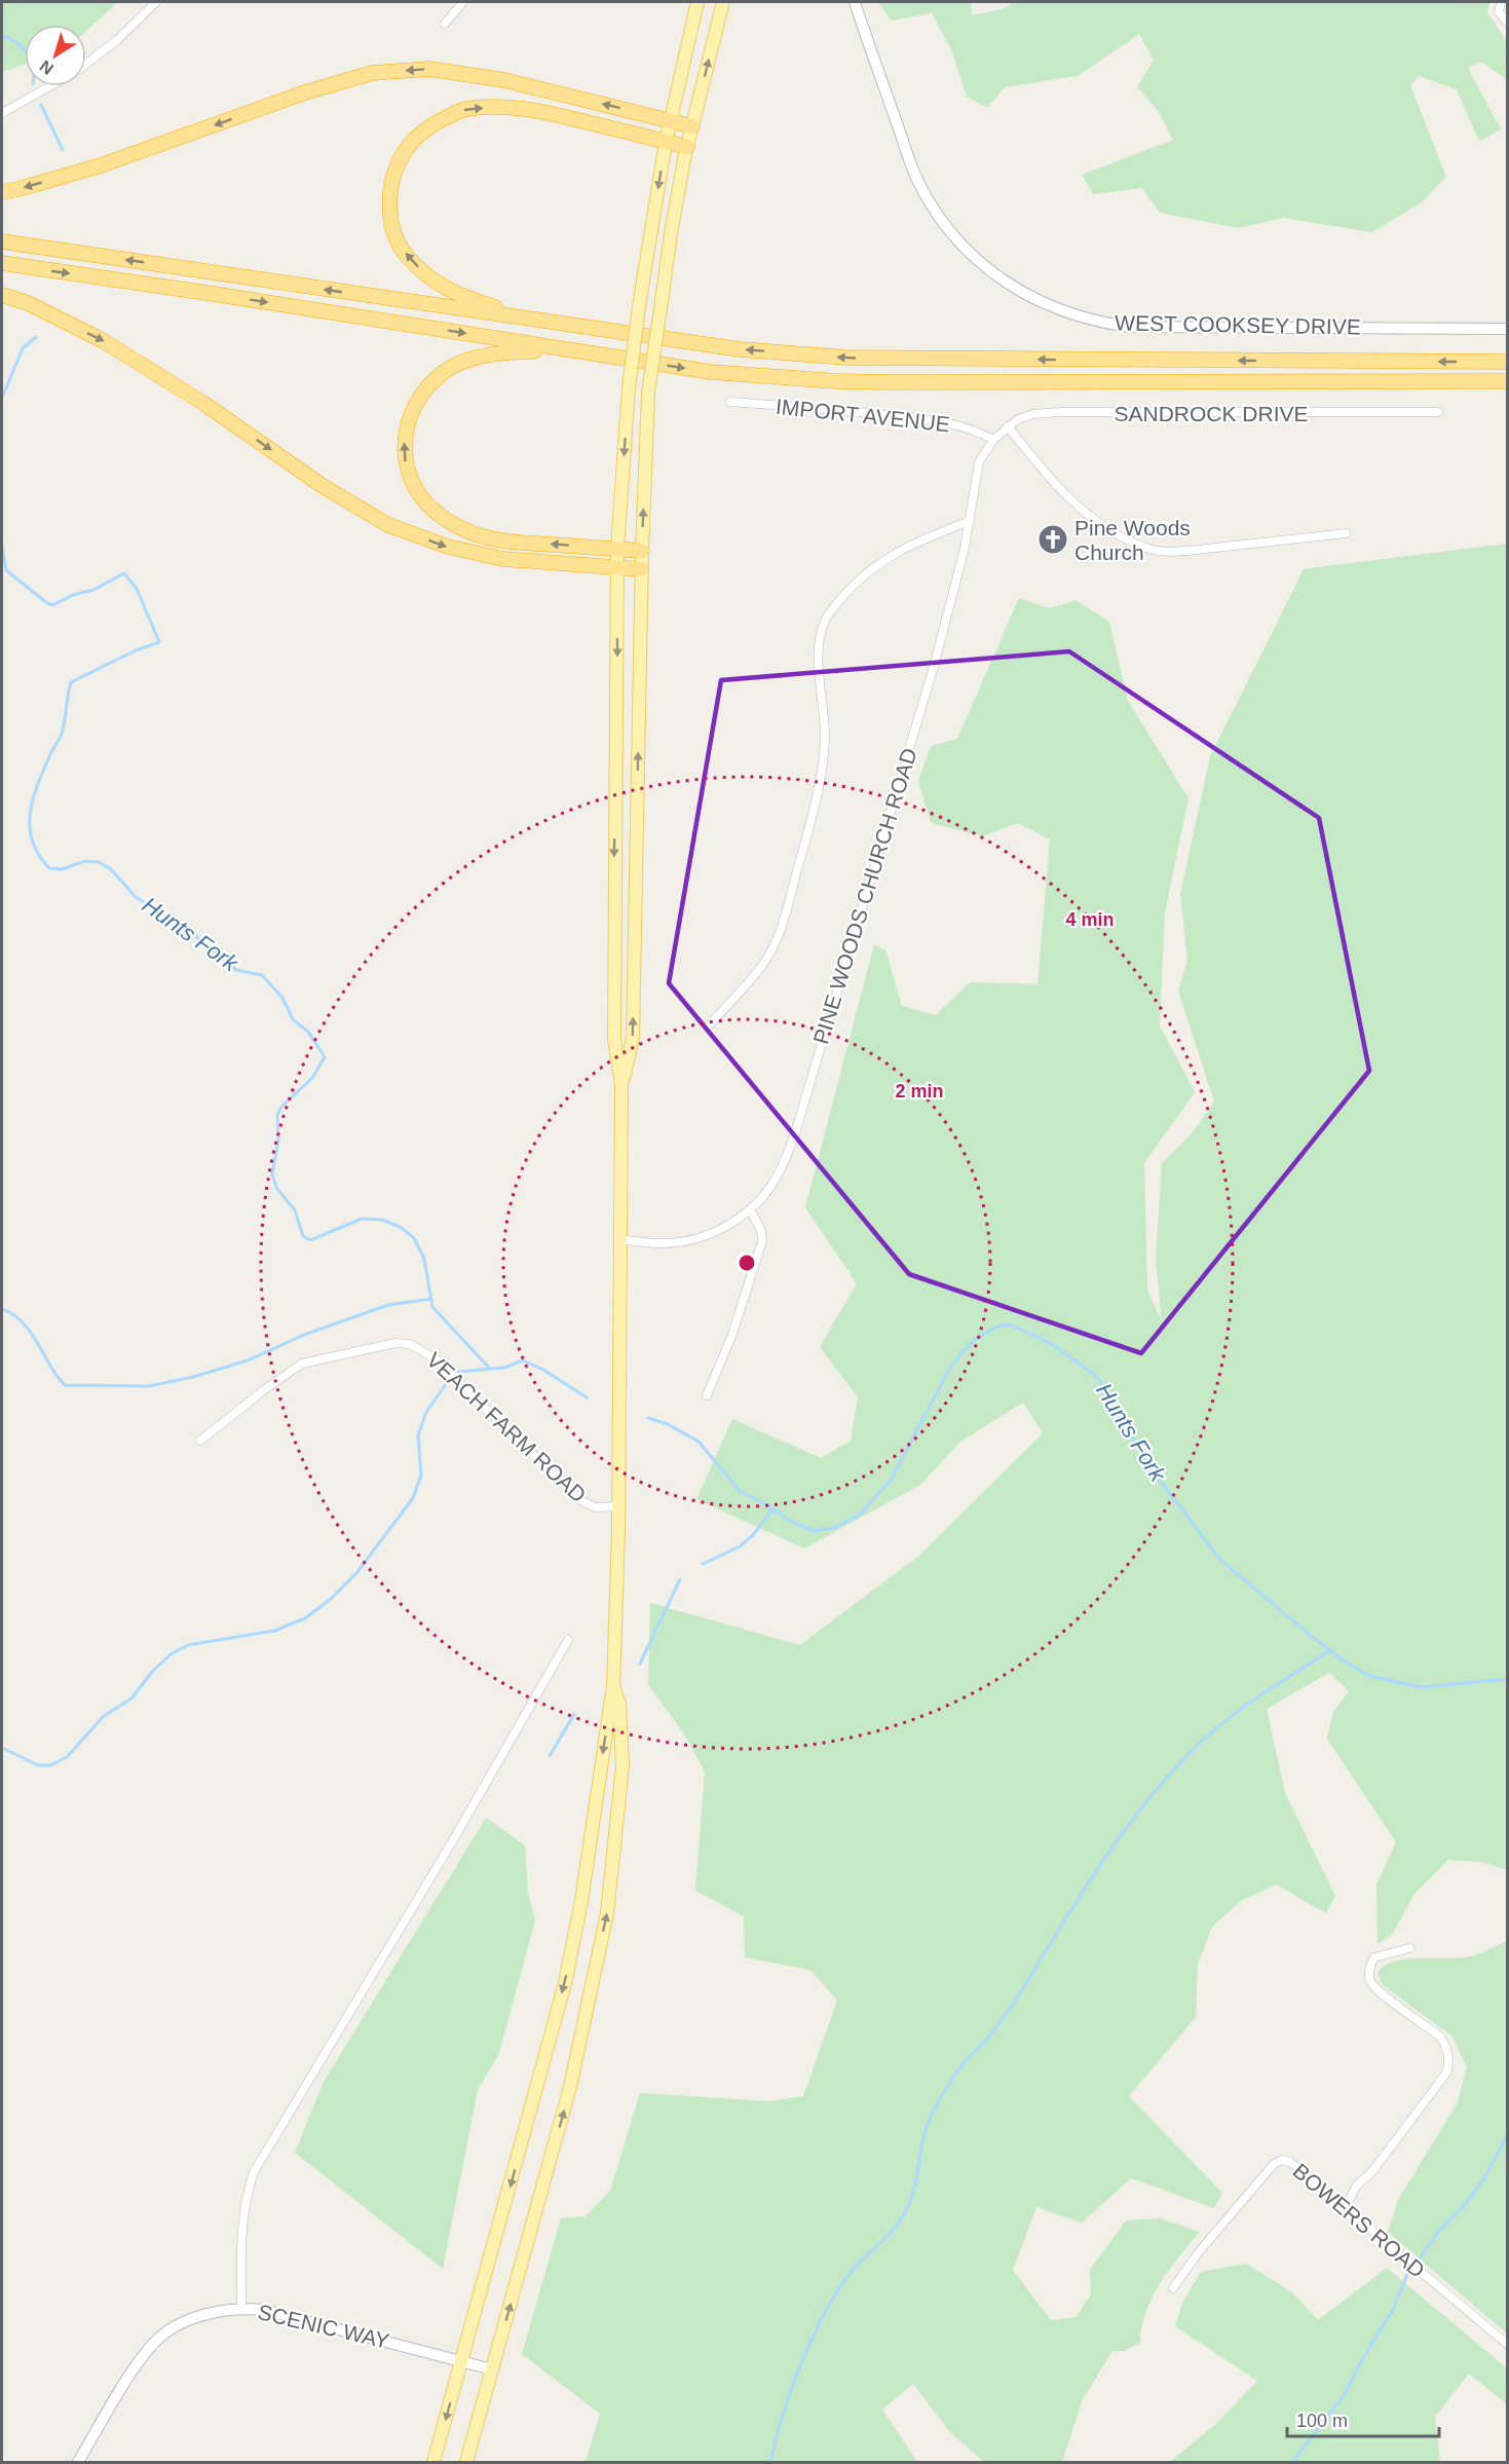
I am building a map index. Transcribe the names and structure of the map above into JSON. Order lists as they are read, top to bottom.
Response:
{
  "streets": {
    "street": [
      "WEST COOKSEY DRIVE",
      "SANDROCK DRIVE",
      "IMPORT AVENUE",
      "PINE WOODS CHURCH ROAD",
      "VEACH FARM ROAD",
      "BOWERS ROAD",
      "SCENIC WAY"
    ]
  },
  "crossings": [
    ["SANDROCK DRIVE", "IMPORT AVENUE"],
    ["SANDROCK DRIVE", "PINE WOODS CHURCH ROAD"],
    ["IMPORT AVENUE", "PINE WOODS CHURCH ROAD"]
  ],
  "water": ["Hunts Fork"],
  "places": {
    "church": ["Pine Woods Church"]
  },
  "scale_bar": "100 m",
  "north": "bottom left",
  "rings": ["4 min", "2 min"]
}
